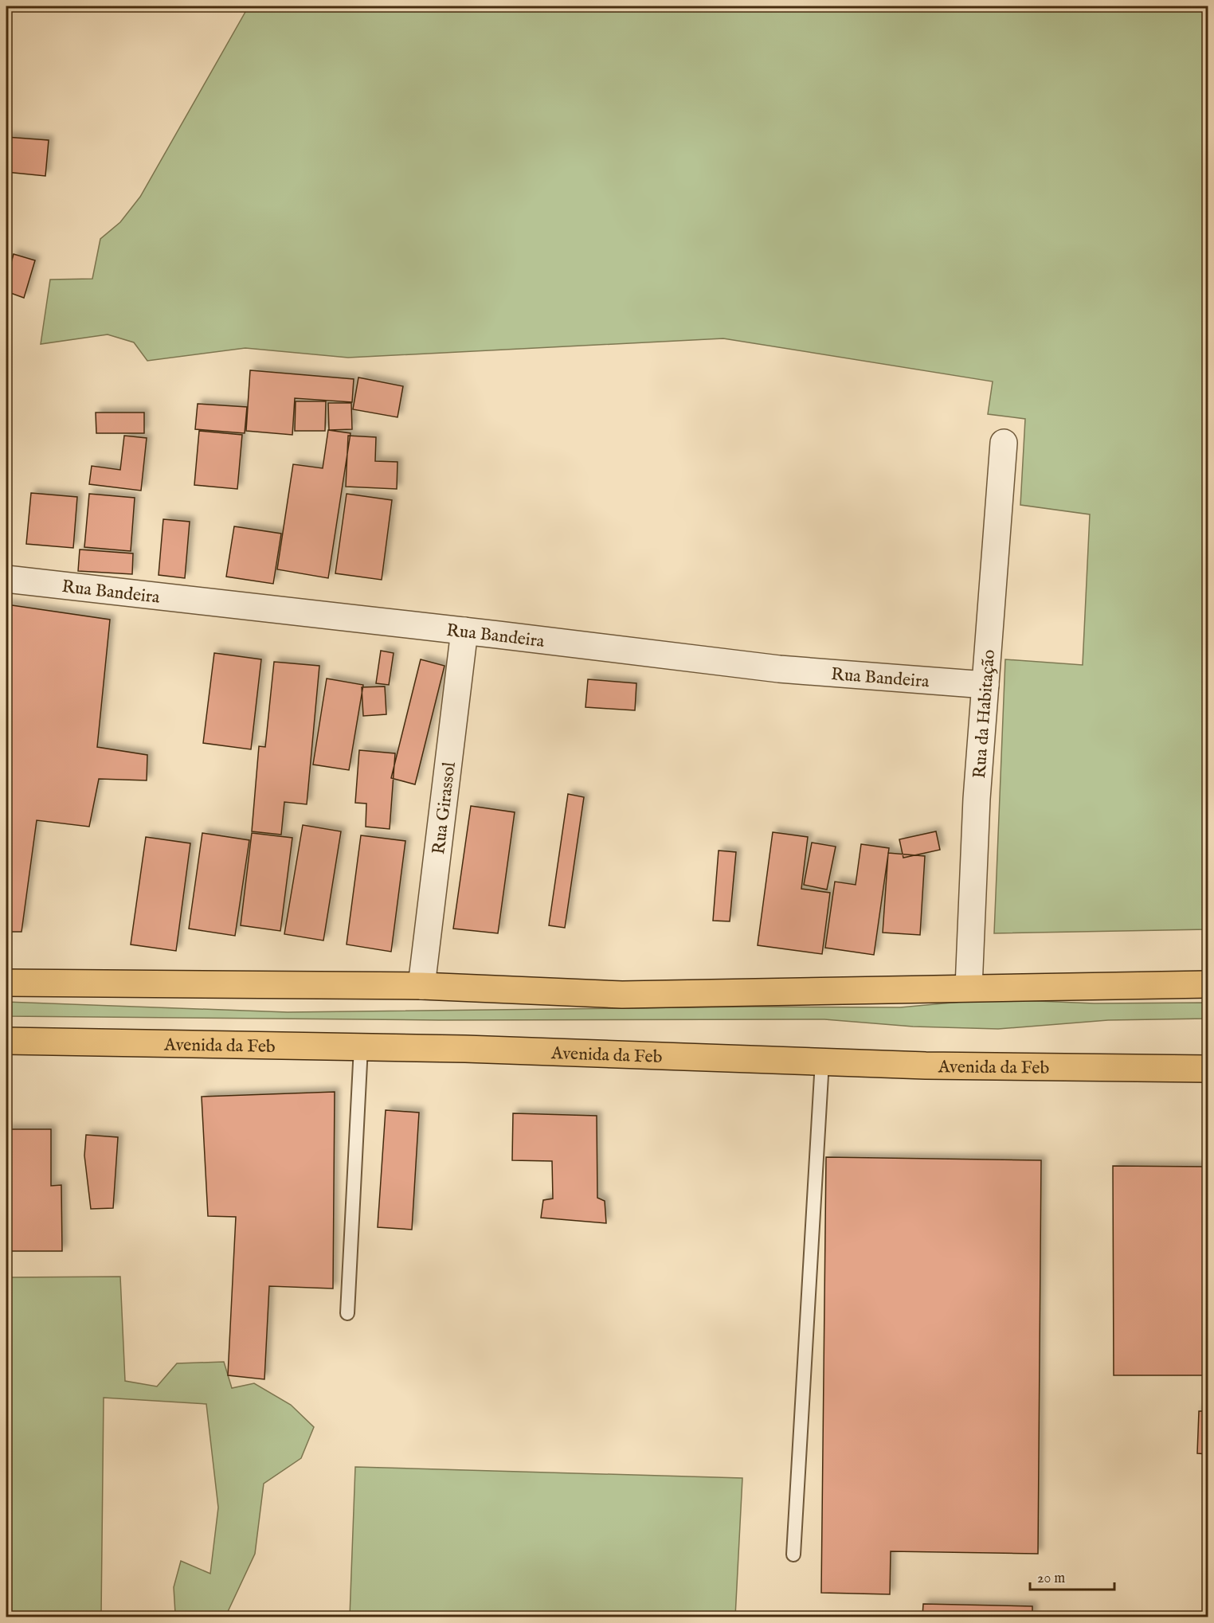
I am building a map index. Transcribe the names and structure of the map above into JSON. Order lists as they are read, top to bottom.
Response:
{
  "streets": {
    "main road": ["Avenida da Feb"],
    "street": ["Rua Bandeira", "Rua da Habitação", "Rua Girassol"]
  },
  "crossings": [
    ["Rua Bandeira", "Rua da Habitação"],
    ["Rua Bandeira", "Rua Girassol"]
  ],
  "scale_bar": "20 m"
}
